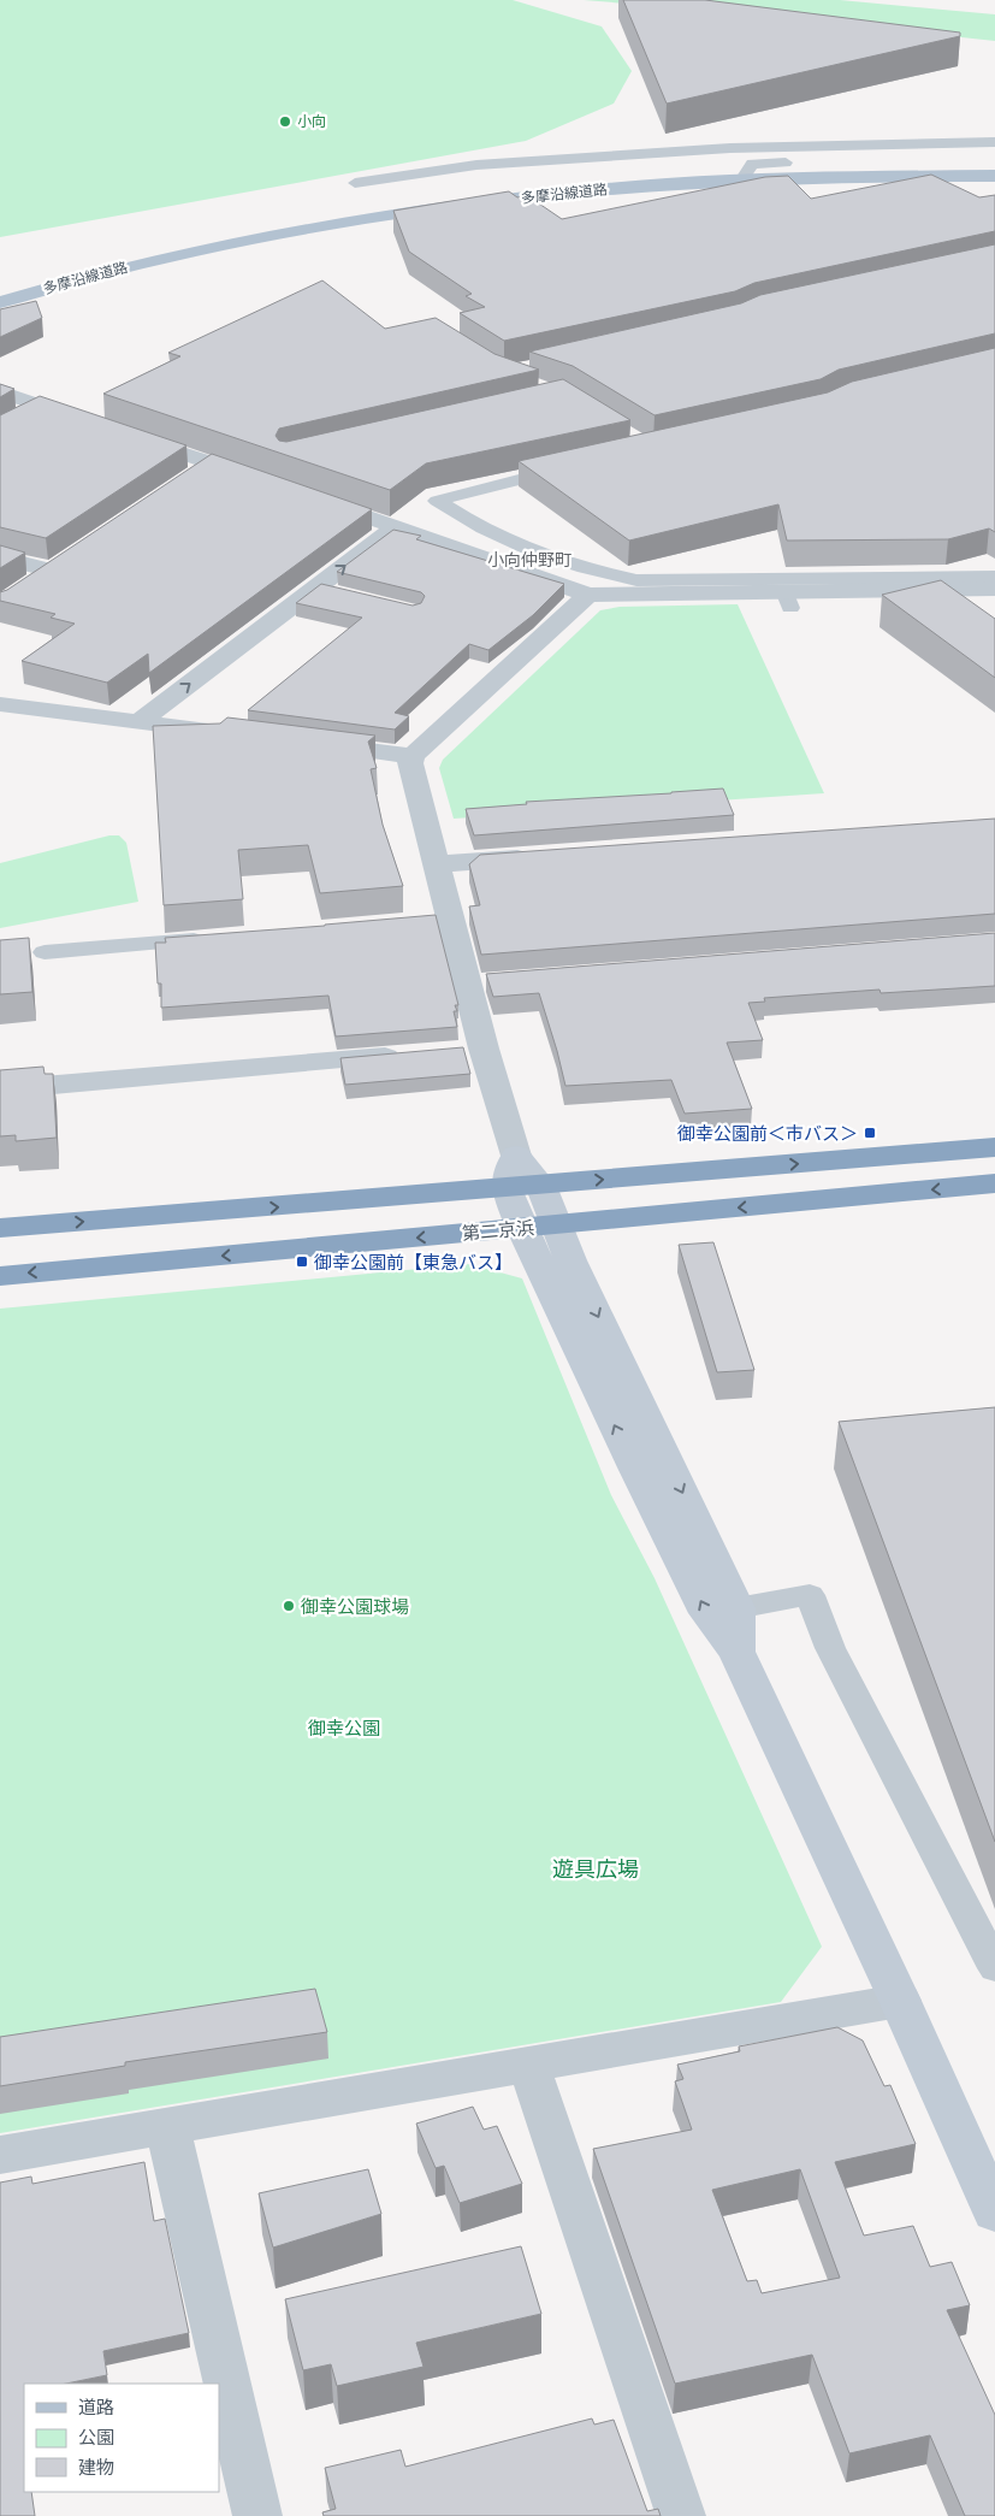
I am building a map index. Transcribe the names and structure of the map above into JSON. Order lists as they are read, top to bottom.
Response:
{
  "streets": {
    "highway": ["第二京浜"],
    "main road": ["多摩沿線道路"]
  },
  "districts": ["小向仲野町"],
  "parks": ["御幸公園", "遊具広場"],
  "places": {
    "other": ["小向", "御幸公園球場"],
    "transit": ["御幸公園前＜市バス＞", "御幸公園前【東急バス】"]
  },
  "legend": ["道路", "公園", "建物"]
}
